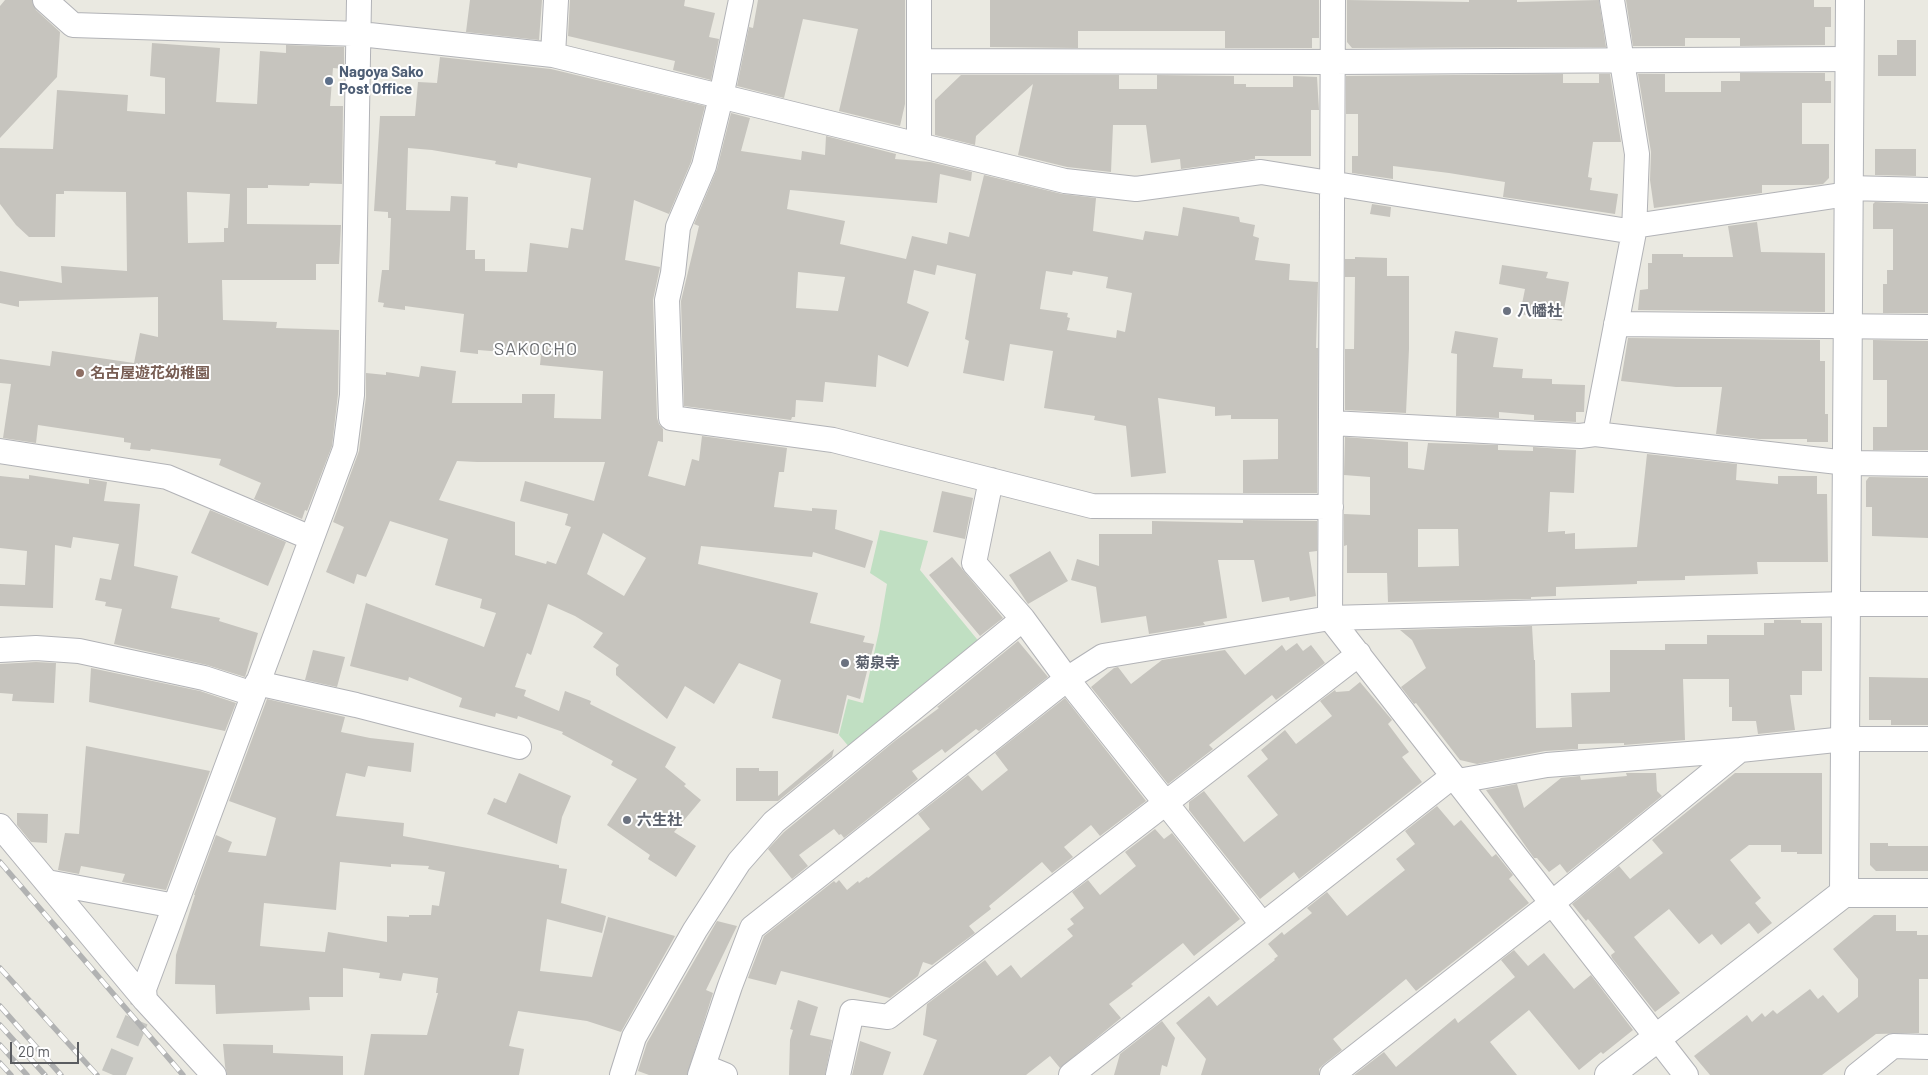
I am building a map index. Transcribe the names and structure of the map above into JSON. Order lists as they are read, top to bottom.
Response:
{
  "districts": ["SAKOCHO"],
  "places": [
    "Nagoya Sako Post Office",
    "八幡社",
    "名古屋遊花幼稚園",
    "菊泉寺",
    "六生社"
  ],
  "scale_bar": "20 m"
}
